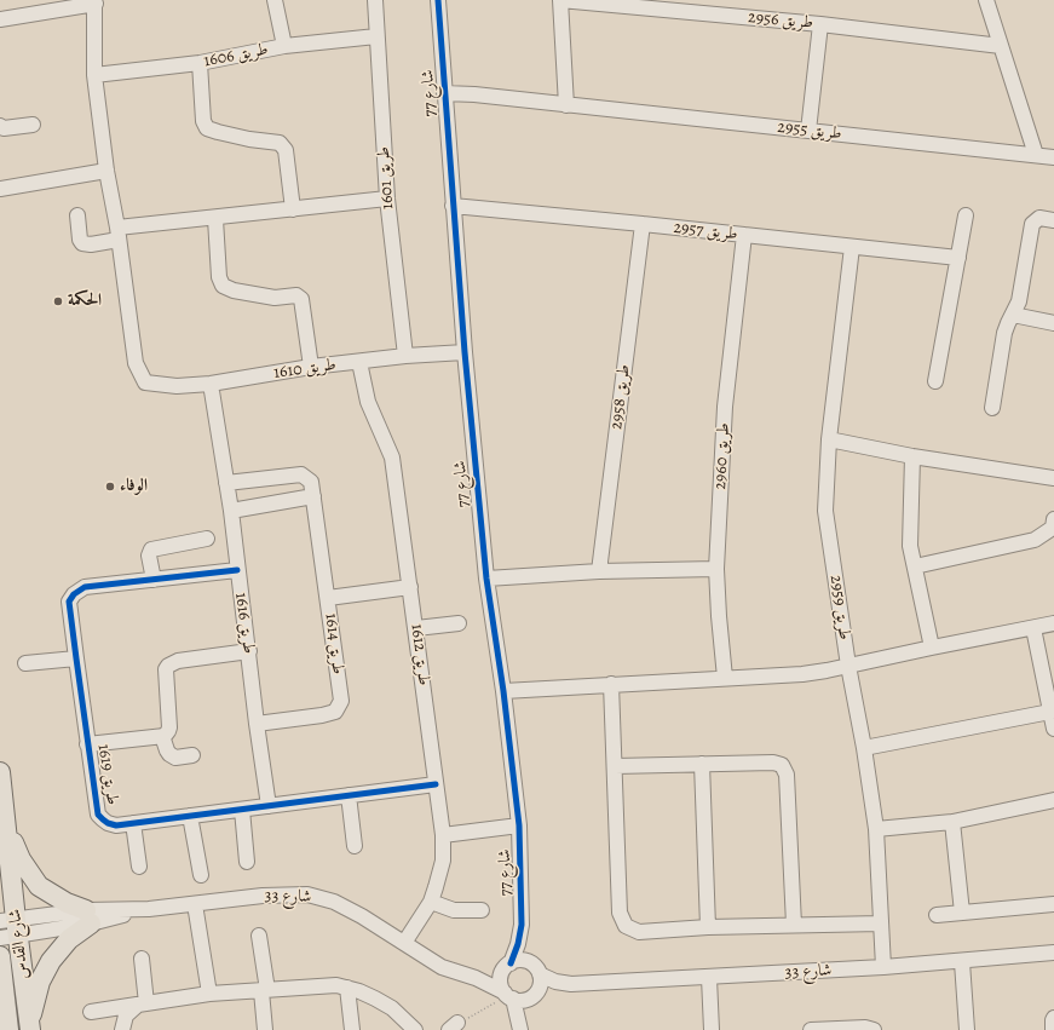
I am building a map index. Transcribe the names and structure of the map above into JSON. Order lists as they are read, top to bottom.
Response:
{
  "streets": {
    "main road": ["شارع القدس"],
    "street": [
      "طريق 2956",
      "طريق 1606",
      "شارع 77",
      "طريق 2955",
      "طريق 1601",
      "طريق 2957",
      "طريق 1610",
      "طريق 2958",
      "طريق 2960",
      "طريق 2959",
      "طريق 1616",
      "طريق 1614",
      "طريق 1612",
      "طريق 1619",
      "شارع 33"
    ]
  },
  "crossings": [
    ["طريق 1606", "طريق 1601"],
    ["شارع 77", "طريق 2955"],
    ["شارع 77", "طريق 2957"],
    ["شارع 77", "طريق 1610"],
    ["شارع 77", "شارع 33"],
    ["طريق 1601", "طريق 1610"],
    ["طريق 2957", "طريق 2958"],
    ["طريق 2957", "طريق 2960"],
    ["طريق 2957", "طريق 2959"],
    ["طريق 1610", "طريق 1616"],
    ["طريق 1610", "طريق 1612"],
    ["طريق 2959", "شارع 33"],
    ["طريق 1616", "طريق 1614"],
    ["طريق 1616", "طريق 1619"],
    ["طريق 1612", "طريق 1619"],
    ["طريق 1612", "شارع 33"],
    ["شارع 33", "شارع القدس"]
  ],
  "places": ["الحكمة", "الوفاء"]
}
